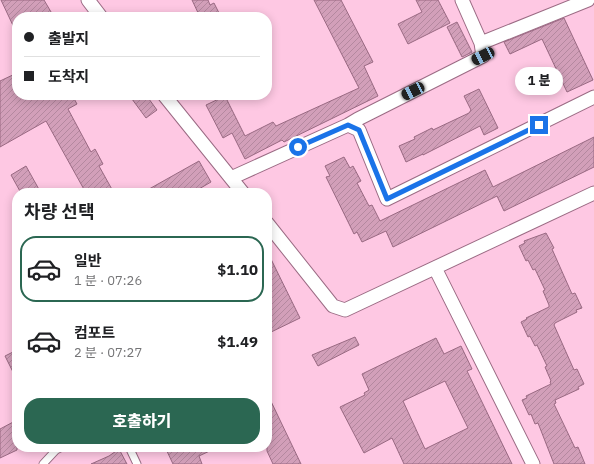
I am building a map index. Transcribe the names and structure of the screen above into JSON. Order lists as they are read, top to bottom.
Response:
{
  "page": {
    "banner": ["출발지", "도착지"],
    "bubble": "1 분",
    "heading": "차량 선택",
    "list": [
      {
        "name": "일반",
        "note": "1 분 · 07:26",
        "value": "$1.10"
      },
      {
        "name": "컴포트",
        "note": "2 분 · 07:27",
        "value": "$1.49"
      }
    ],
    "buttons": "호출하기"
  }
}
